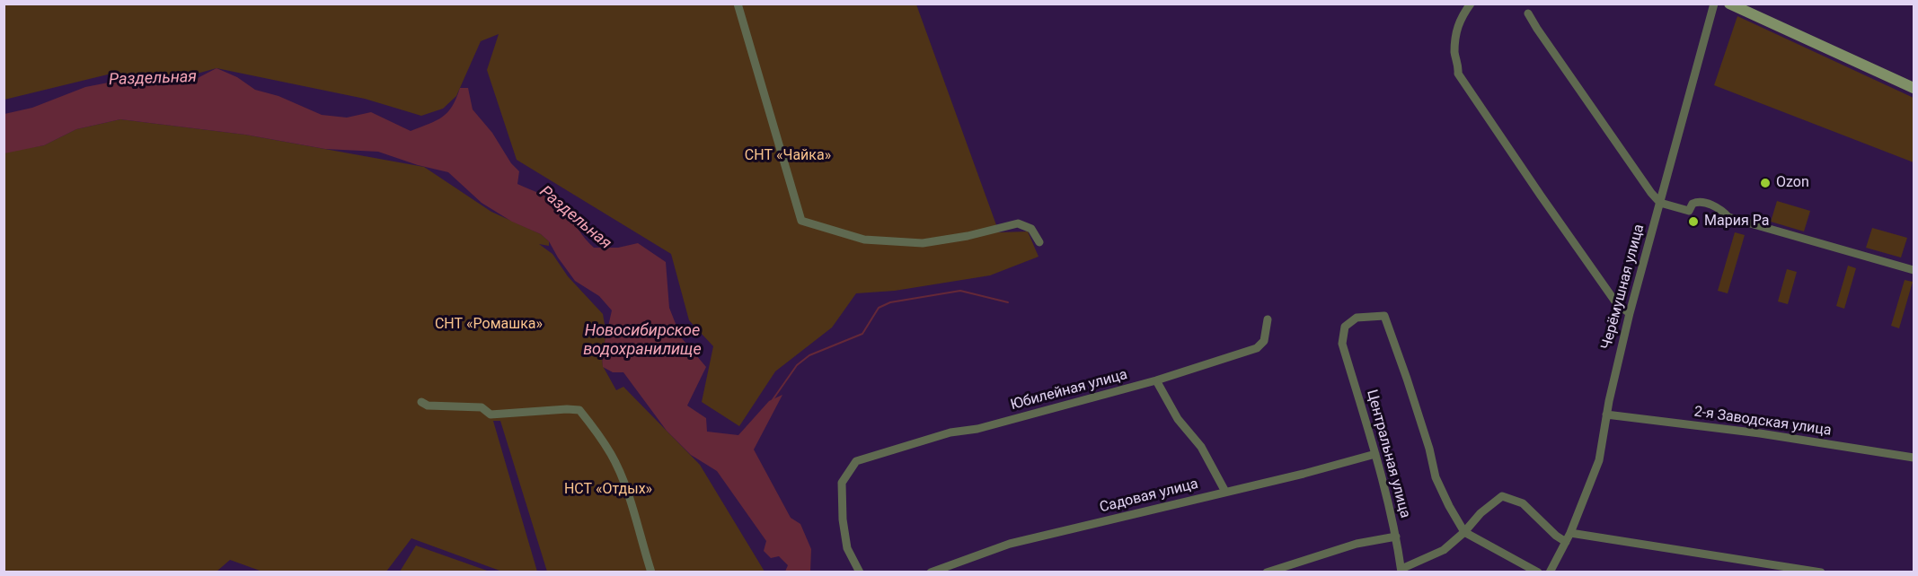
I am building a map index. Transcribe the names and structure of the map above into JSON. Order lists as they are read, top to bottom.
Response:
{
  "streets": {
    "street": [
      "Черёмушная улица",
      "Юбилейная улица",
      "2-я Заводская улица",
      "Центральная улица",
      "Садовая улица"
    ]
  },
  "crossings": [
    ["Черёмушная улица", "2-я Заводская улица"],
    ["Центральная улица", "Садовая улица"]
  ],
  "water": ["Раздельная", "Новосибирское водохранилище"],
  "parks": ["СНТ «Чайка»", "СНТ «Ромашка»", "НСТ «Отдых»"],
  "places": ["Ozon", "Мария Ра"]
}
